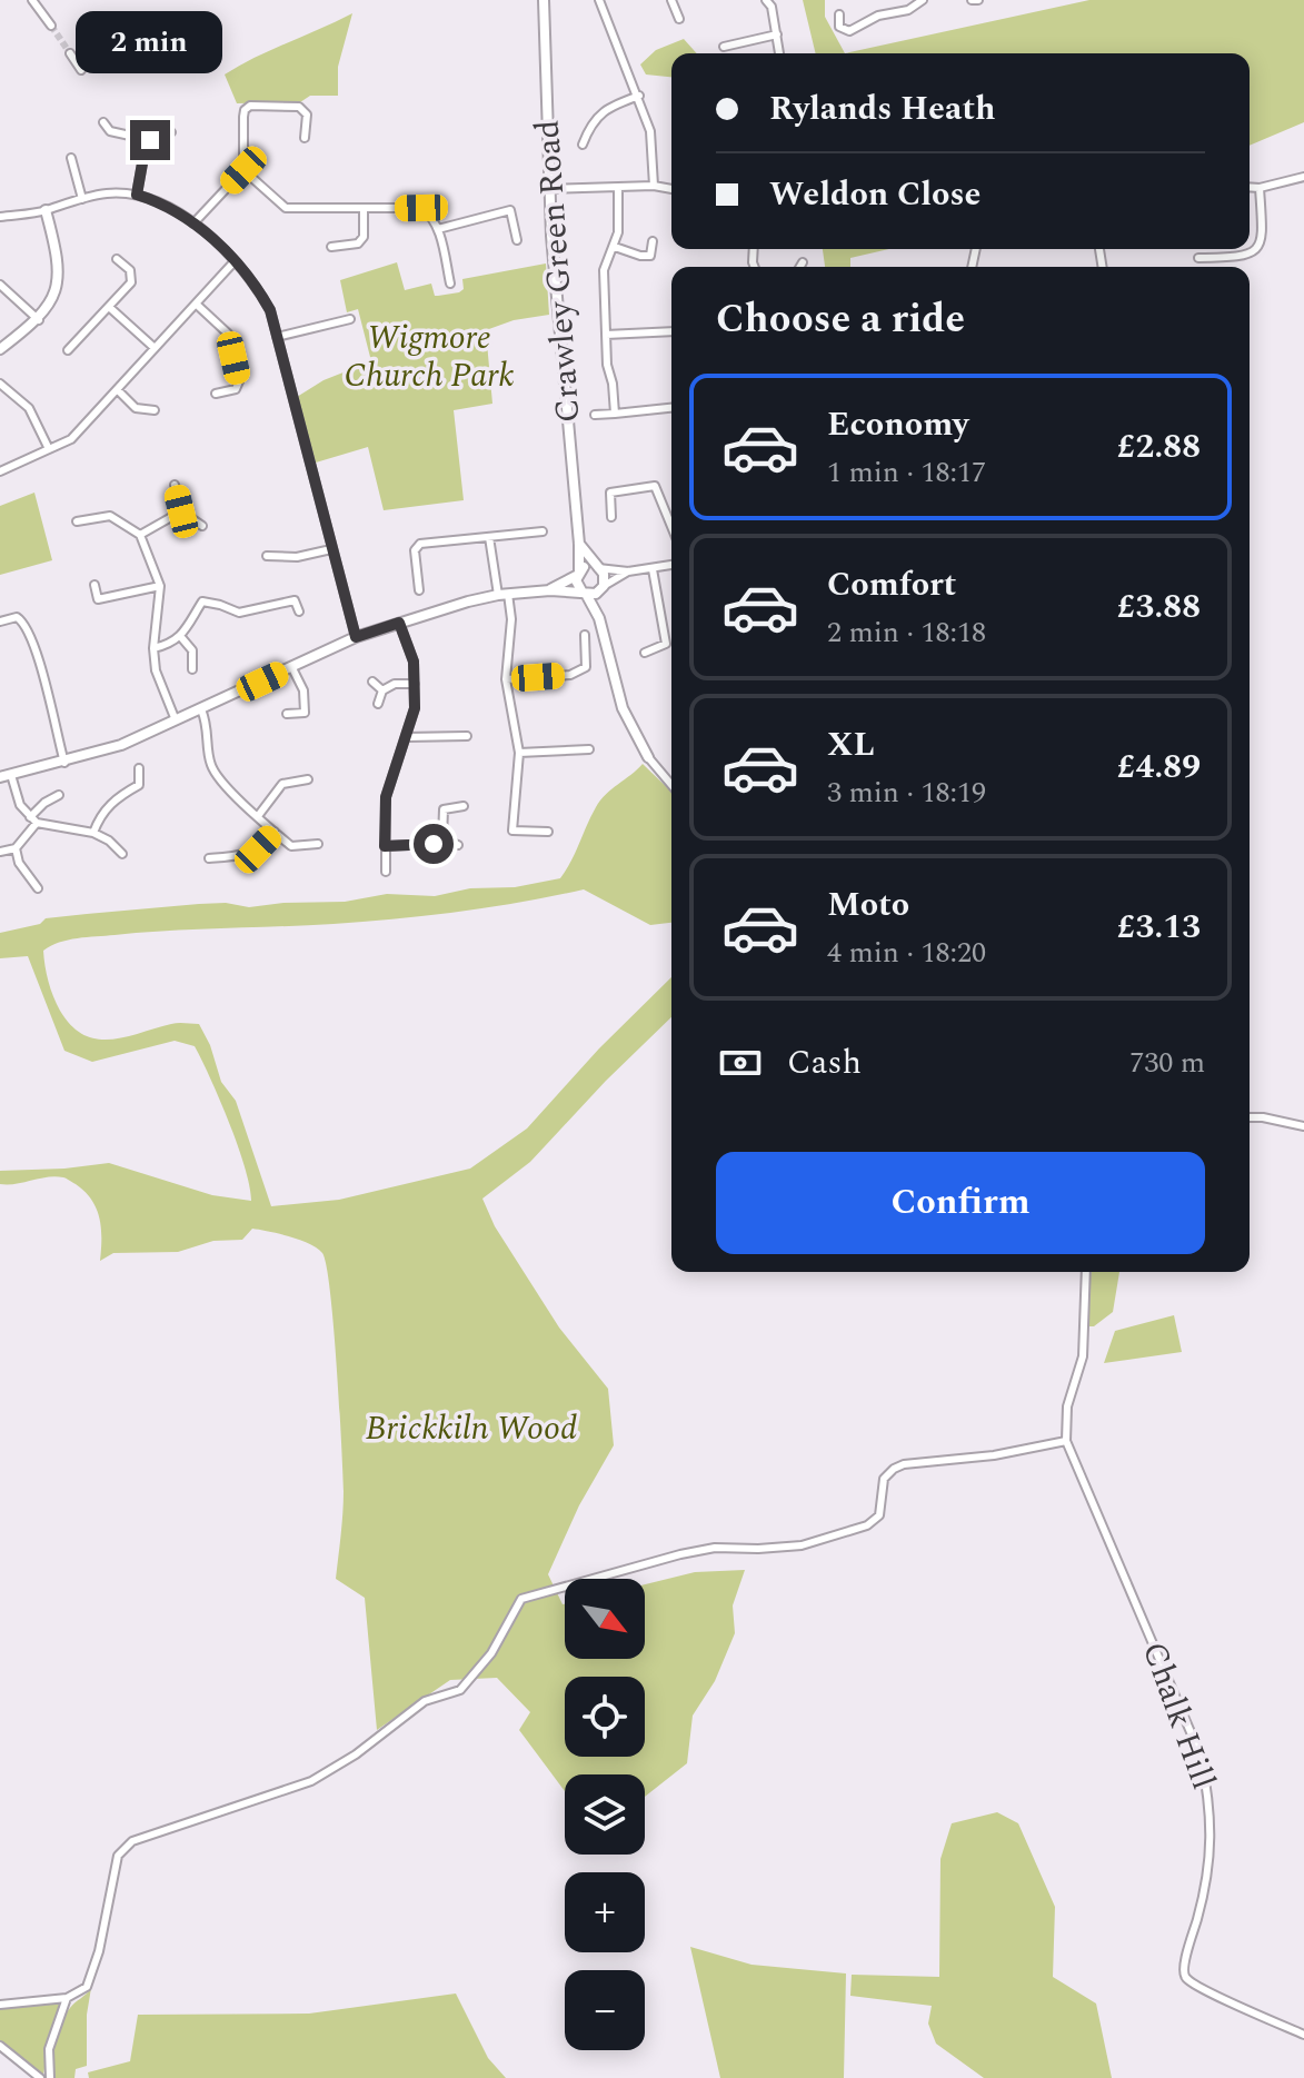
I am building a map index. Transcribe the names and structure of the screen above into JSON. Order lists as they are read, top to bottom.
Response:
{
  "streets": {
    "street": ["Crawley Green Road", "Chalk Hill"]
  },
  "parks": ["Wigmore Church Park", "Brickkiln Wood"],
  "north": "bottom right",
  "page": {
    "bubble": "2 min",
    "banner": ["Rylands Heath", "Weldon Close"],
    "heading": "Choose a ride",
    "list": [
      {
        "name": "Economy",
        "note": "1 min · 18:17",
        "value": "£2.88"
      },
      {
        "name": "Comfort",
        "note": "2 min · 18:18",
        "value": "£3.88"
      },
      {
        "name": "XL",
        "note": "3 min · 18:19",
        "value": "£4.89"
      },
      {
        "name": "Moto",
        "note": "4 min · 18:20",
        "value": "£3.13"
      }
    ],
    "pay": ["Cash", "730 m"],
    "buttons": "Confirm",
    "map_buttons": ["+", "−"]
  }
}
